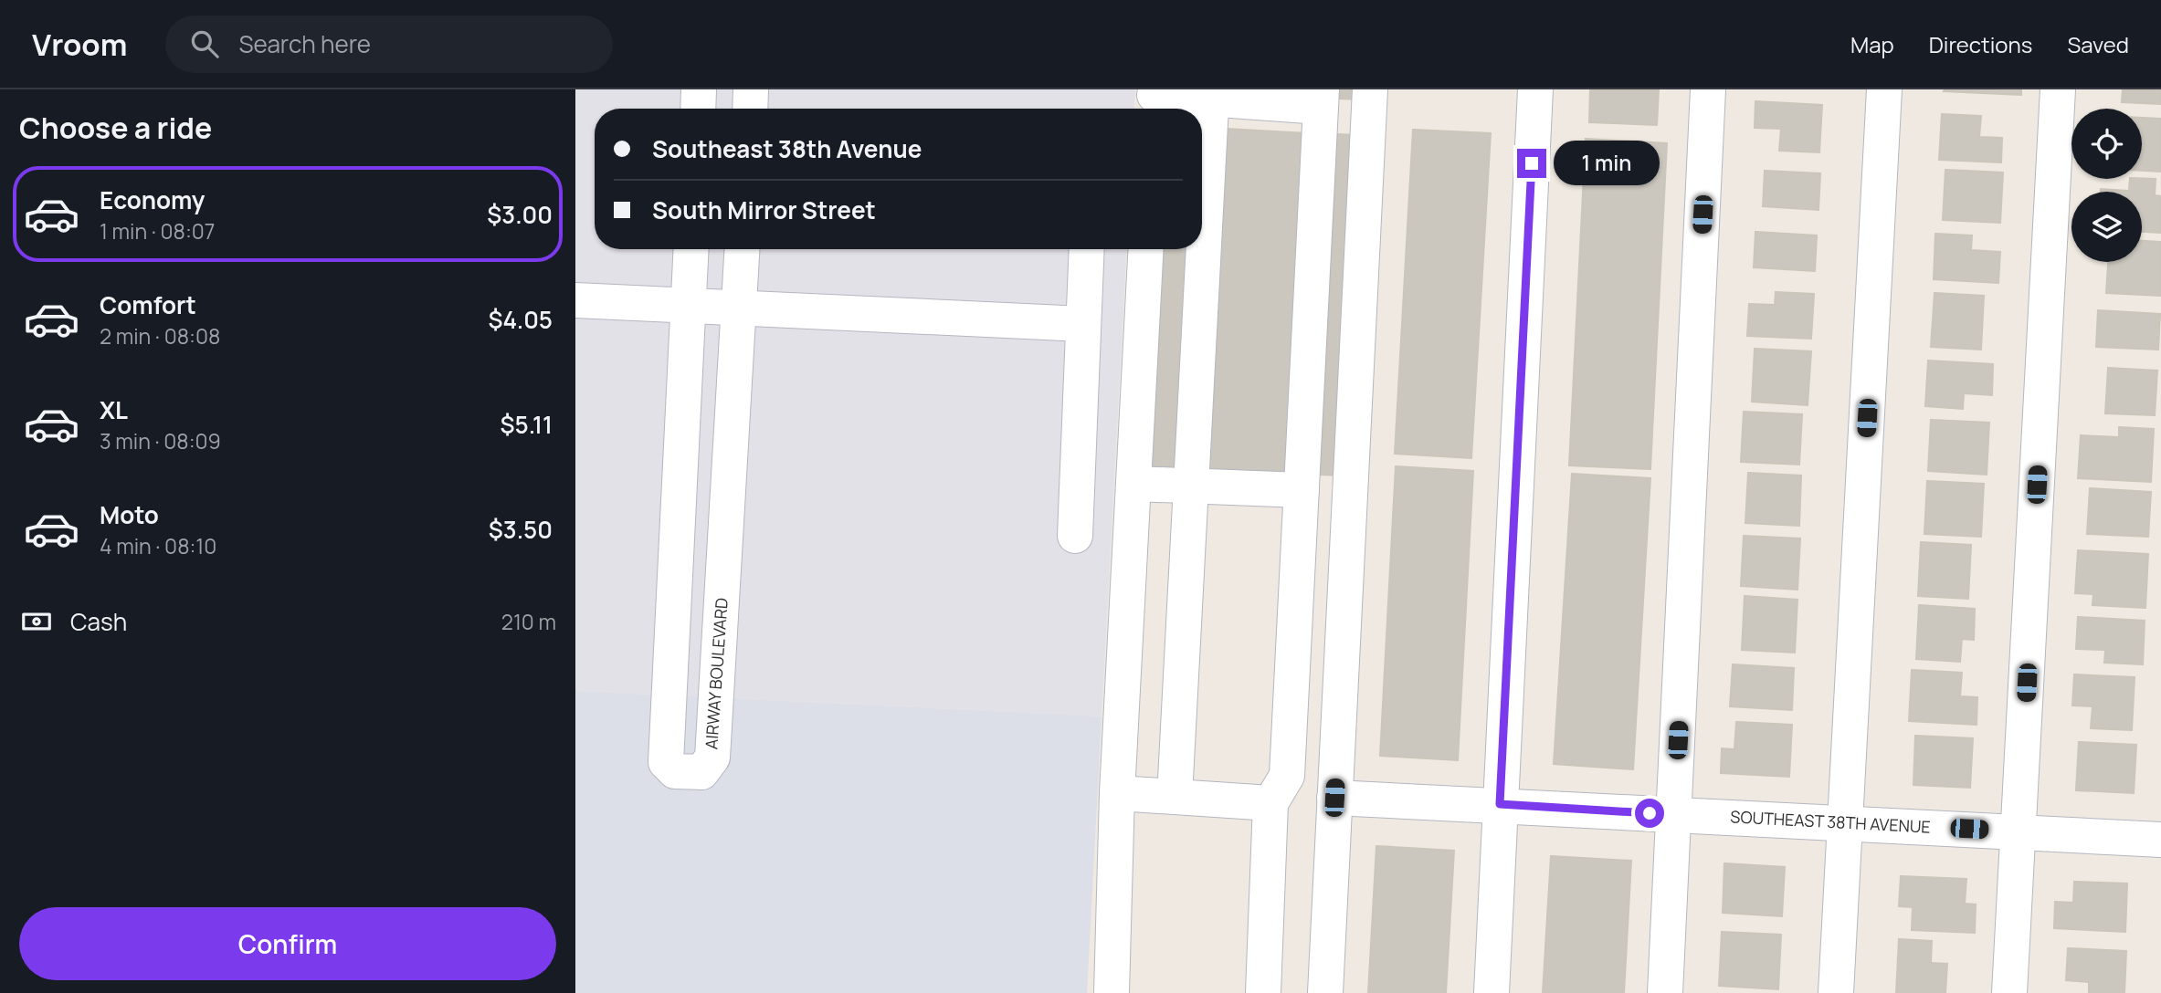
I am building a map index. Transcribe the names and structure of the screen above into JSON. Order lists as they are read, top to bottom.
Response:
{
  "streets": {
    "street": ["AIRWAY BOULEVARD", "SOUTHEAST 38TH AVENUE"]
  },
  "page": {
    "header": "Vroom",
    "search": "Search here",
    "nav": ["Map", "Directions", "Saved"],
    "heading": "Choose a ride",
    "banner": ["Southeast 38th Avenue", "South Mirror Street"],
    "bubble": "1 min",
    "list": [
      {
        "name": "Economy",
        "note": "1 min · 08:07",
        "value": "$3.00"
      },
      {
        "name": "Comfort",
        "note": "2 min · 08:08",
        "value": "$4.05"
      },
      {
        "name": "XL",
        "note": "3 min · 08:09",
        "value": "$5.11"
      },
      {
        "name": "Moto",
        "note": "4 min · 08:10",
        "value": "$3.50"
      }
    ],
    "pay": ["Cash", "210 m"],
    "buttons": "Confirm"
  }
}
